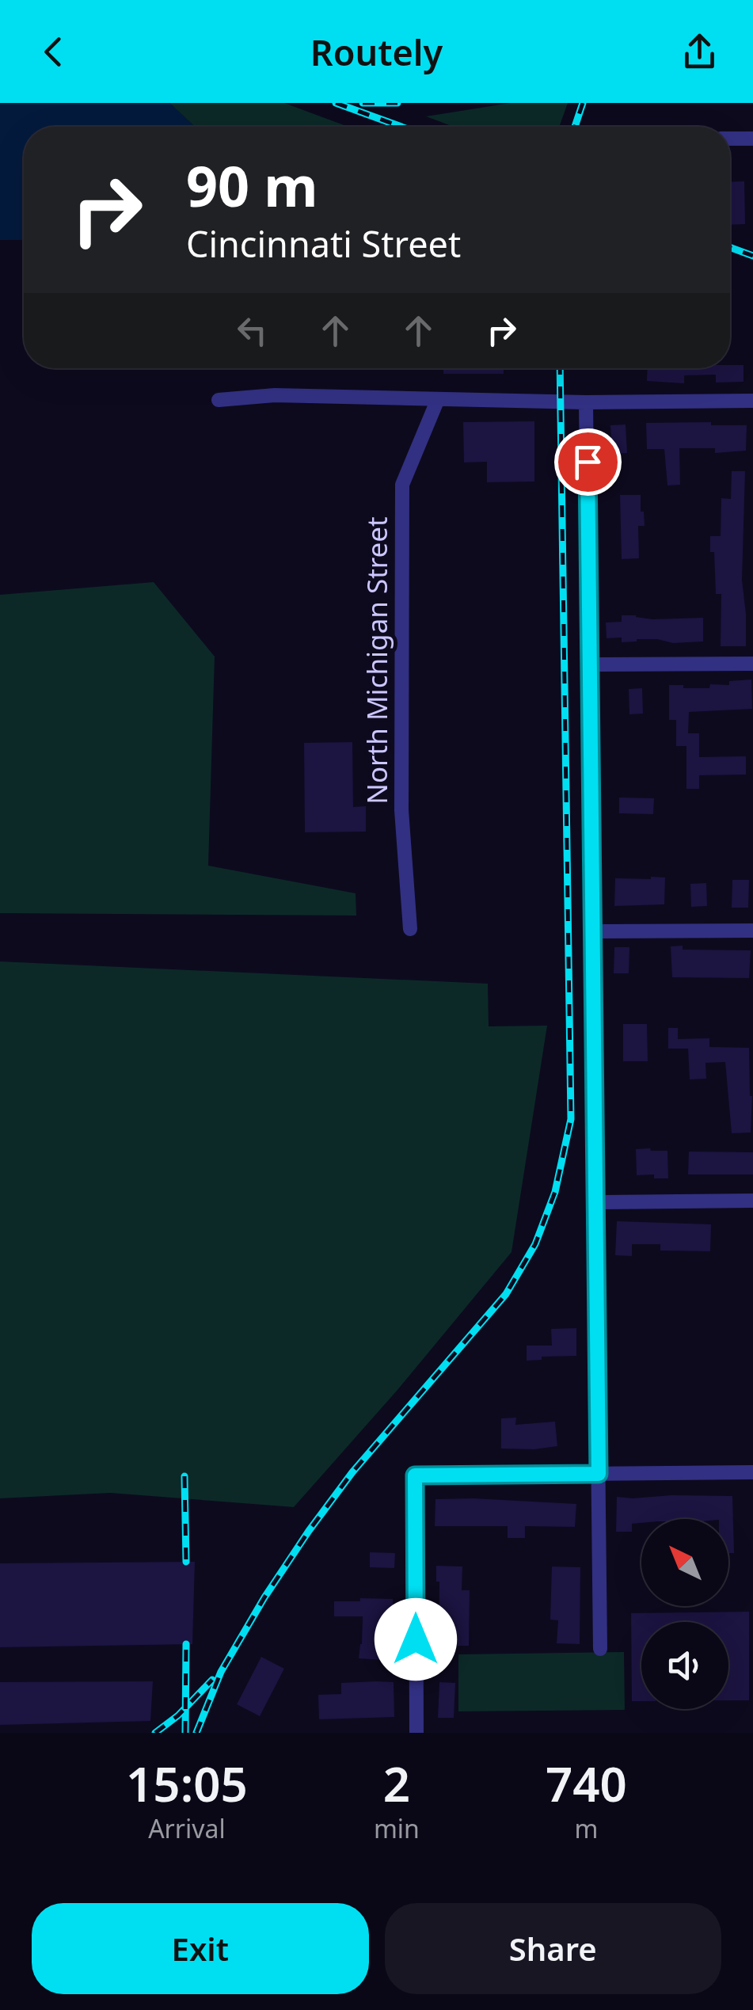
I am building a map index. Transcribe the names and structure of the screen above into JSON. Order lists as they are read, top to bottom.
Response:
{
  "streets": {
    "street": ["North Michigan Street"]
  },
  "north": "top left",
  "page": {
    "header": "Routely",
    "turn": ["90 m", "Cincinnati Street"],
    "eta": [
      "15:05",
      "Arrival",
      "2",
      "min",
      "740",
      "m"
    ],
    "buttons": ["Exit", "Share"]
  }
}
